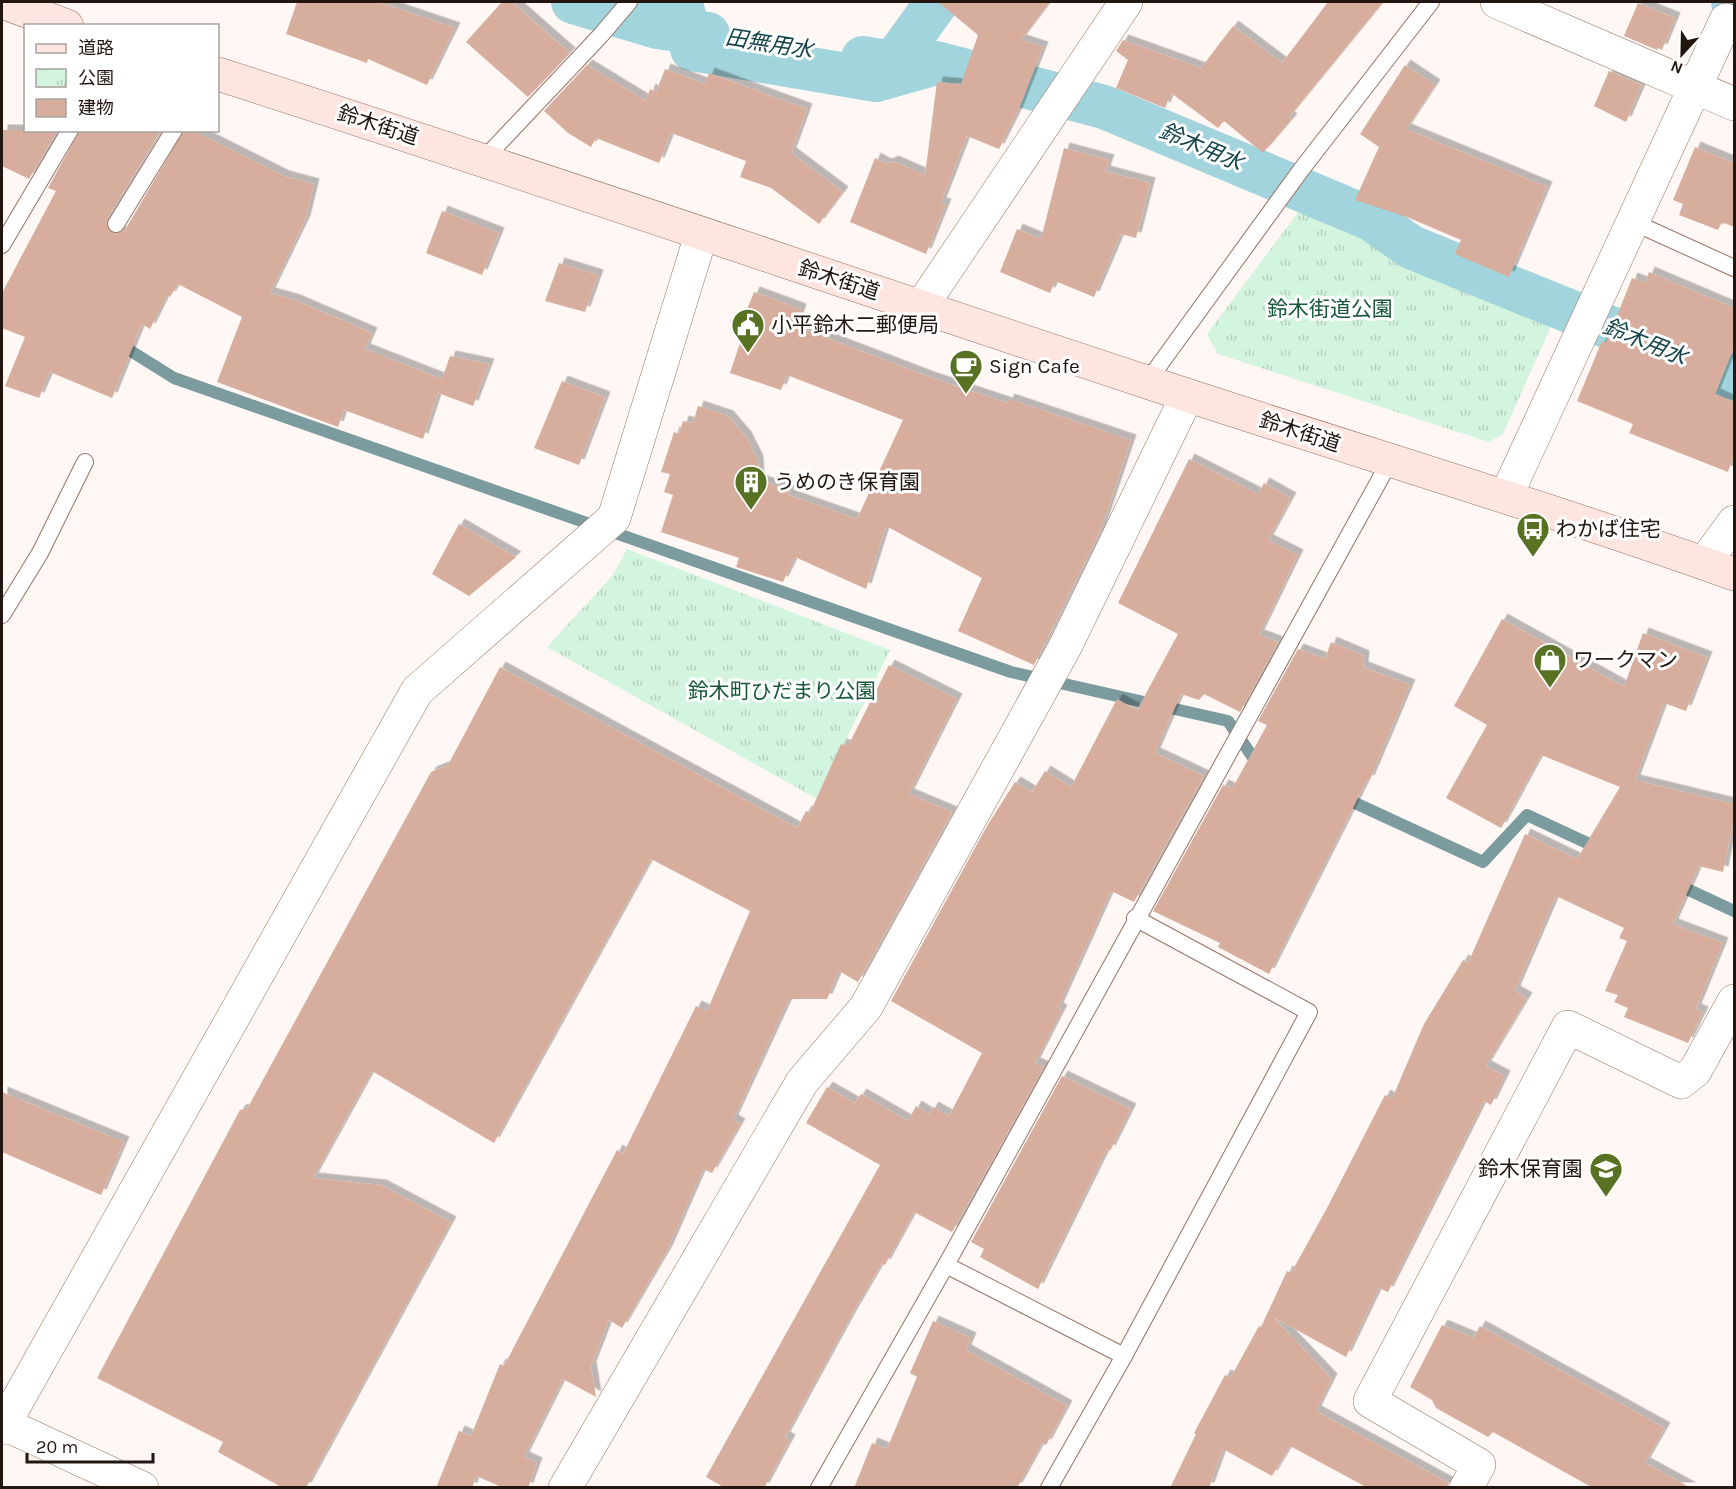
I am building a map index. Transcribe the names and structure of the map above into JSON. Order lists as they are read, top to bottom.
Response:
{
  "streets": {
    "main road": ["鈴木街道"]
  },
  "water": ["田無用水", "鈴木用水"],
  "parks": ["鈴木街道公園", "鈴木町ひだまり公園"],
  "places": {
    "public building": ["小平鈴木二郵便局"],
    "cafe": ["Sign Cafe"],
    "building": ["うめのき保育園"],
    "bus stop": ["わかば住宅"],
    "shop": ["ワークマン"],
    "school or university": ["鈴木保育園"]
  },
  "legend": ["道路", "公園", "建物"],
  "scale_bar": "20 m",
  "north": "bottom"
}
